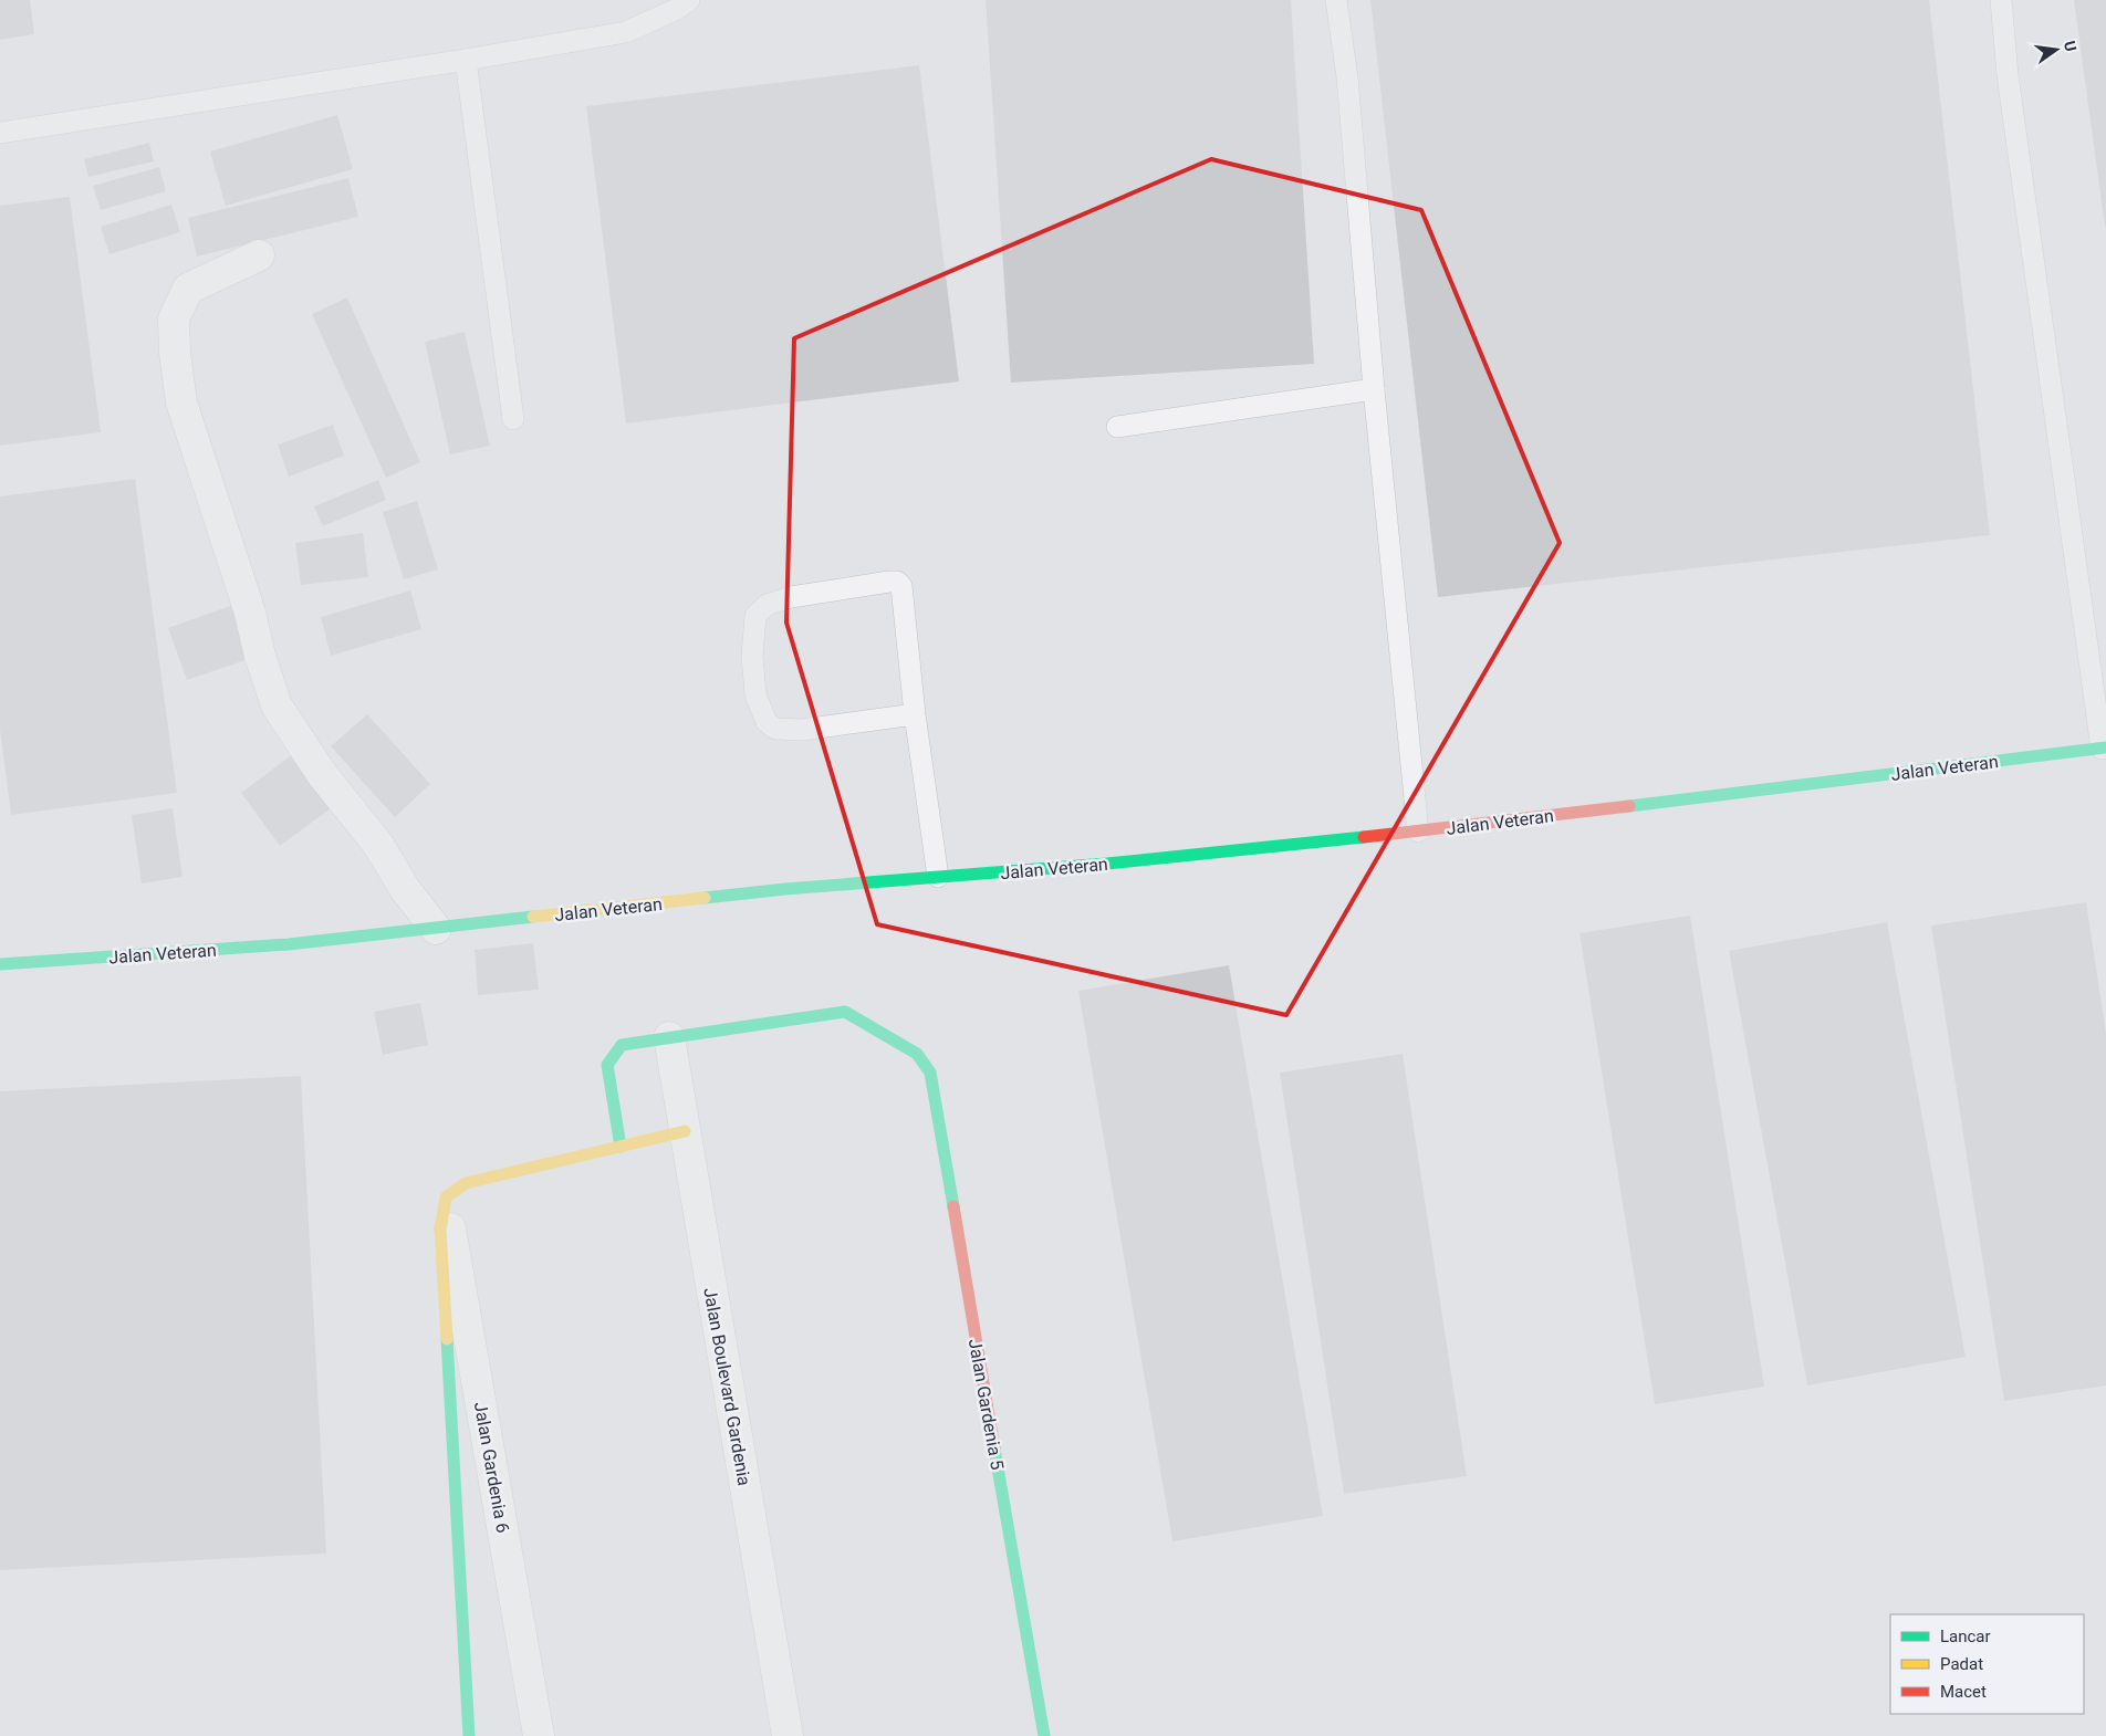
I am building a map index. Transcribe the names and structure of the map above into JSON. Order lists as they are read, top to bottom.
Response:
{
  "streets": {
    "main road": ["Jalan Veteran", "Jalan Gardenia 5"],
    "street": ["Jalan Boulevard Gardenia", "Jalan Gardenia 6"]
  },
  "crossings": [
    ["Jalan Boulevard Gardenia", "Jalan Gardenia 5"]
  ],
  "legend": ["Lancar", "Padat", "Macet"],
  "north": "right"
}
